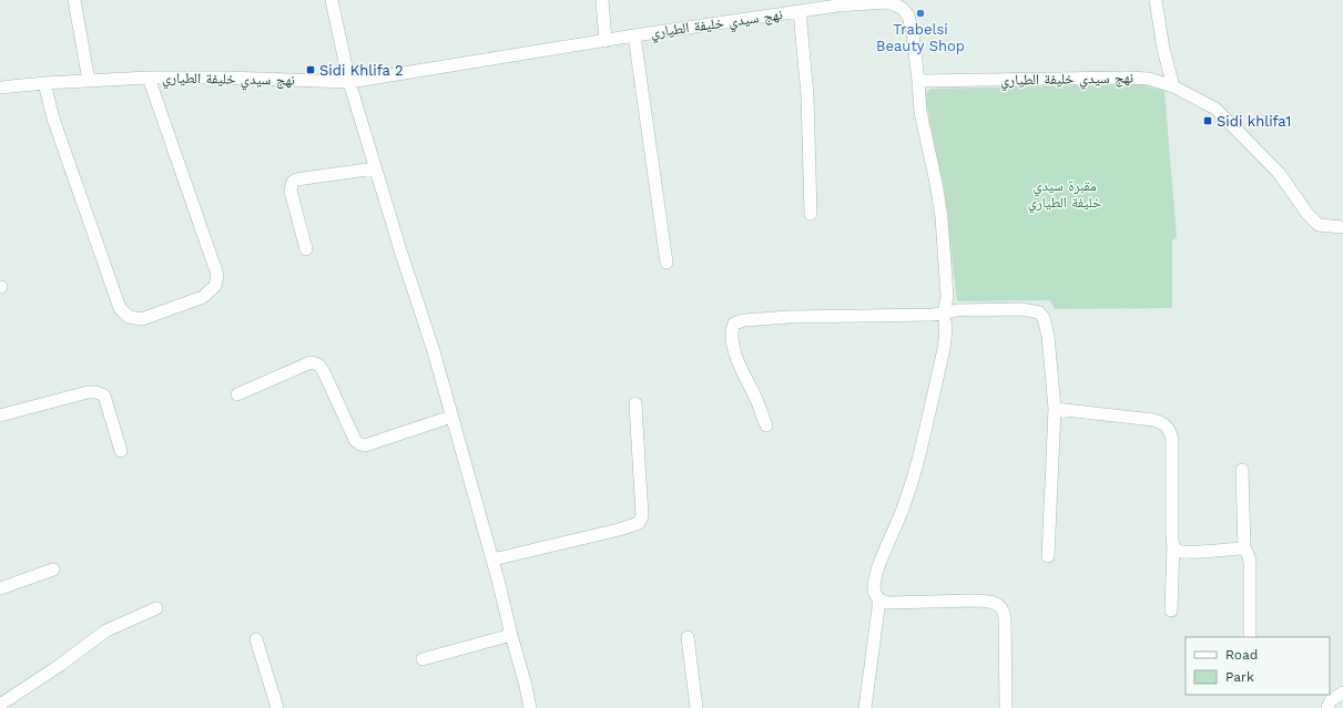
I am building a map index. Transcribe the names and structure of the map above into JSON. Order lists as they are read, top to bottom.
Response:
{
  "streets": {
    "street": ["نهج سيدي خليفة الطياري"]
  },
  "parks": ["مقبرة سيدي خليفة الطياري"],
  "places": {
    "other": ["Trabelsi Beauty Shop"],
    "transit": ["Sidi Khlifa 2", "Sidi khlifa1"]
  },
  "legend": ["Road", "Park"]
}
